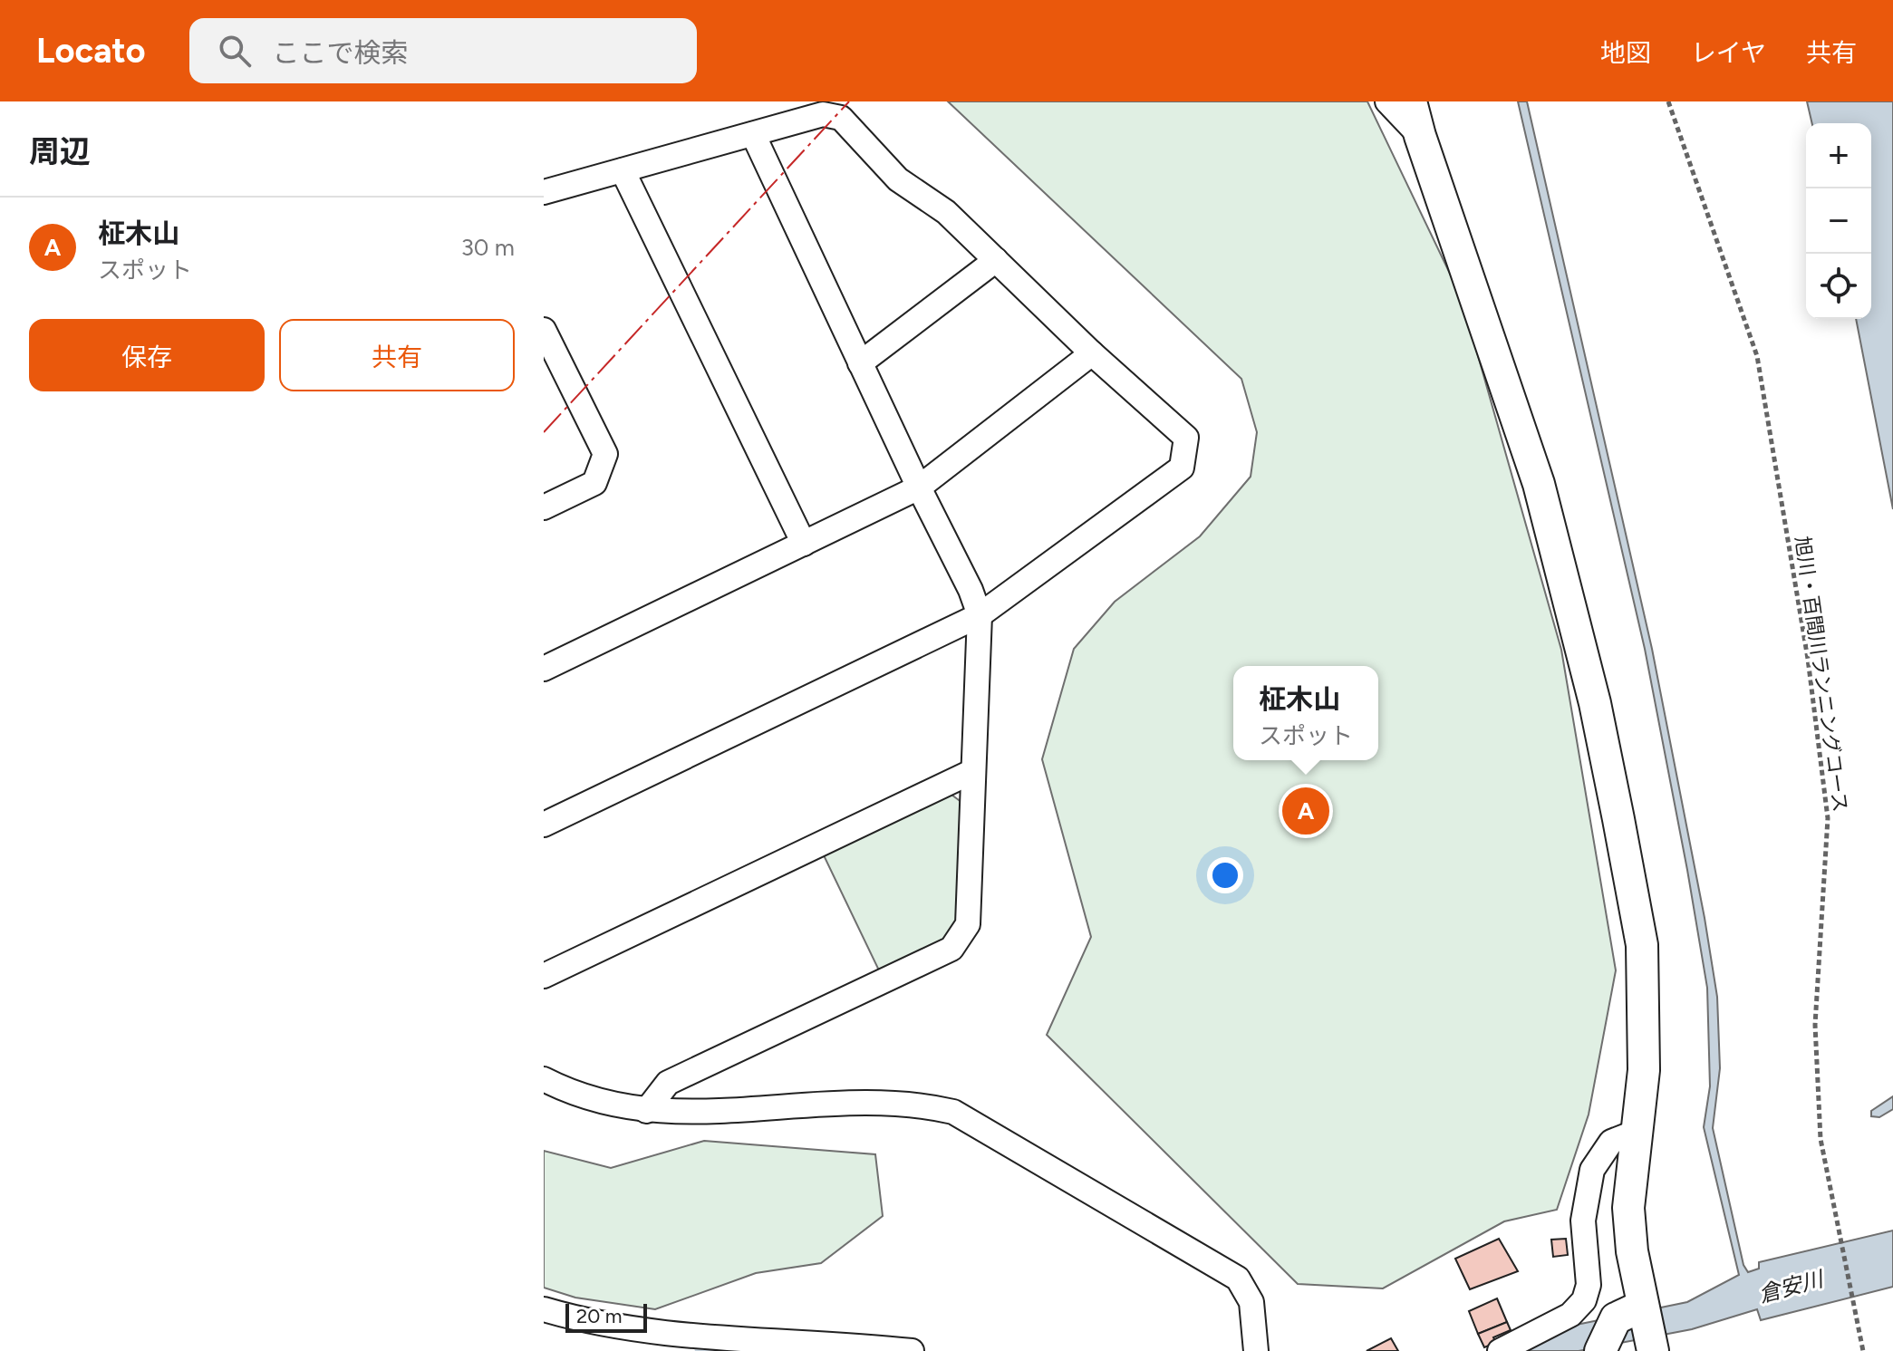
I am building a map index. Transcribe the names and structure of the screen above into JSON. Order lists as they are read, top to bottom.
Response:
{
  "streets": {
    "path": ["旭川・百間川ランニングコース"]
  },
  "water": ["倉安川"],
  "scale_bar": "20 m",
  "page": {
    "header": "Locato",
    "search": "ここで検索",
    "nav": ["地図", "レイヤ", "共有"],
    "heading": "周辺",
    "map_buttons": ["+", "−"],
    "list": [
      {
        "mark": "A",
        "name": "柾木山",
        "note": "スポット",
        "value": "30 m"
      }
    ],
    "buttons": ["保存", "共有"],
    "popup": ["柾木山", "スポット"],
    "pins": "A",
    "scale": "20 m"
  }
}
